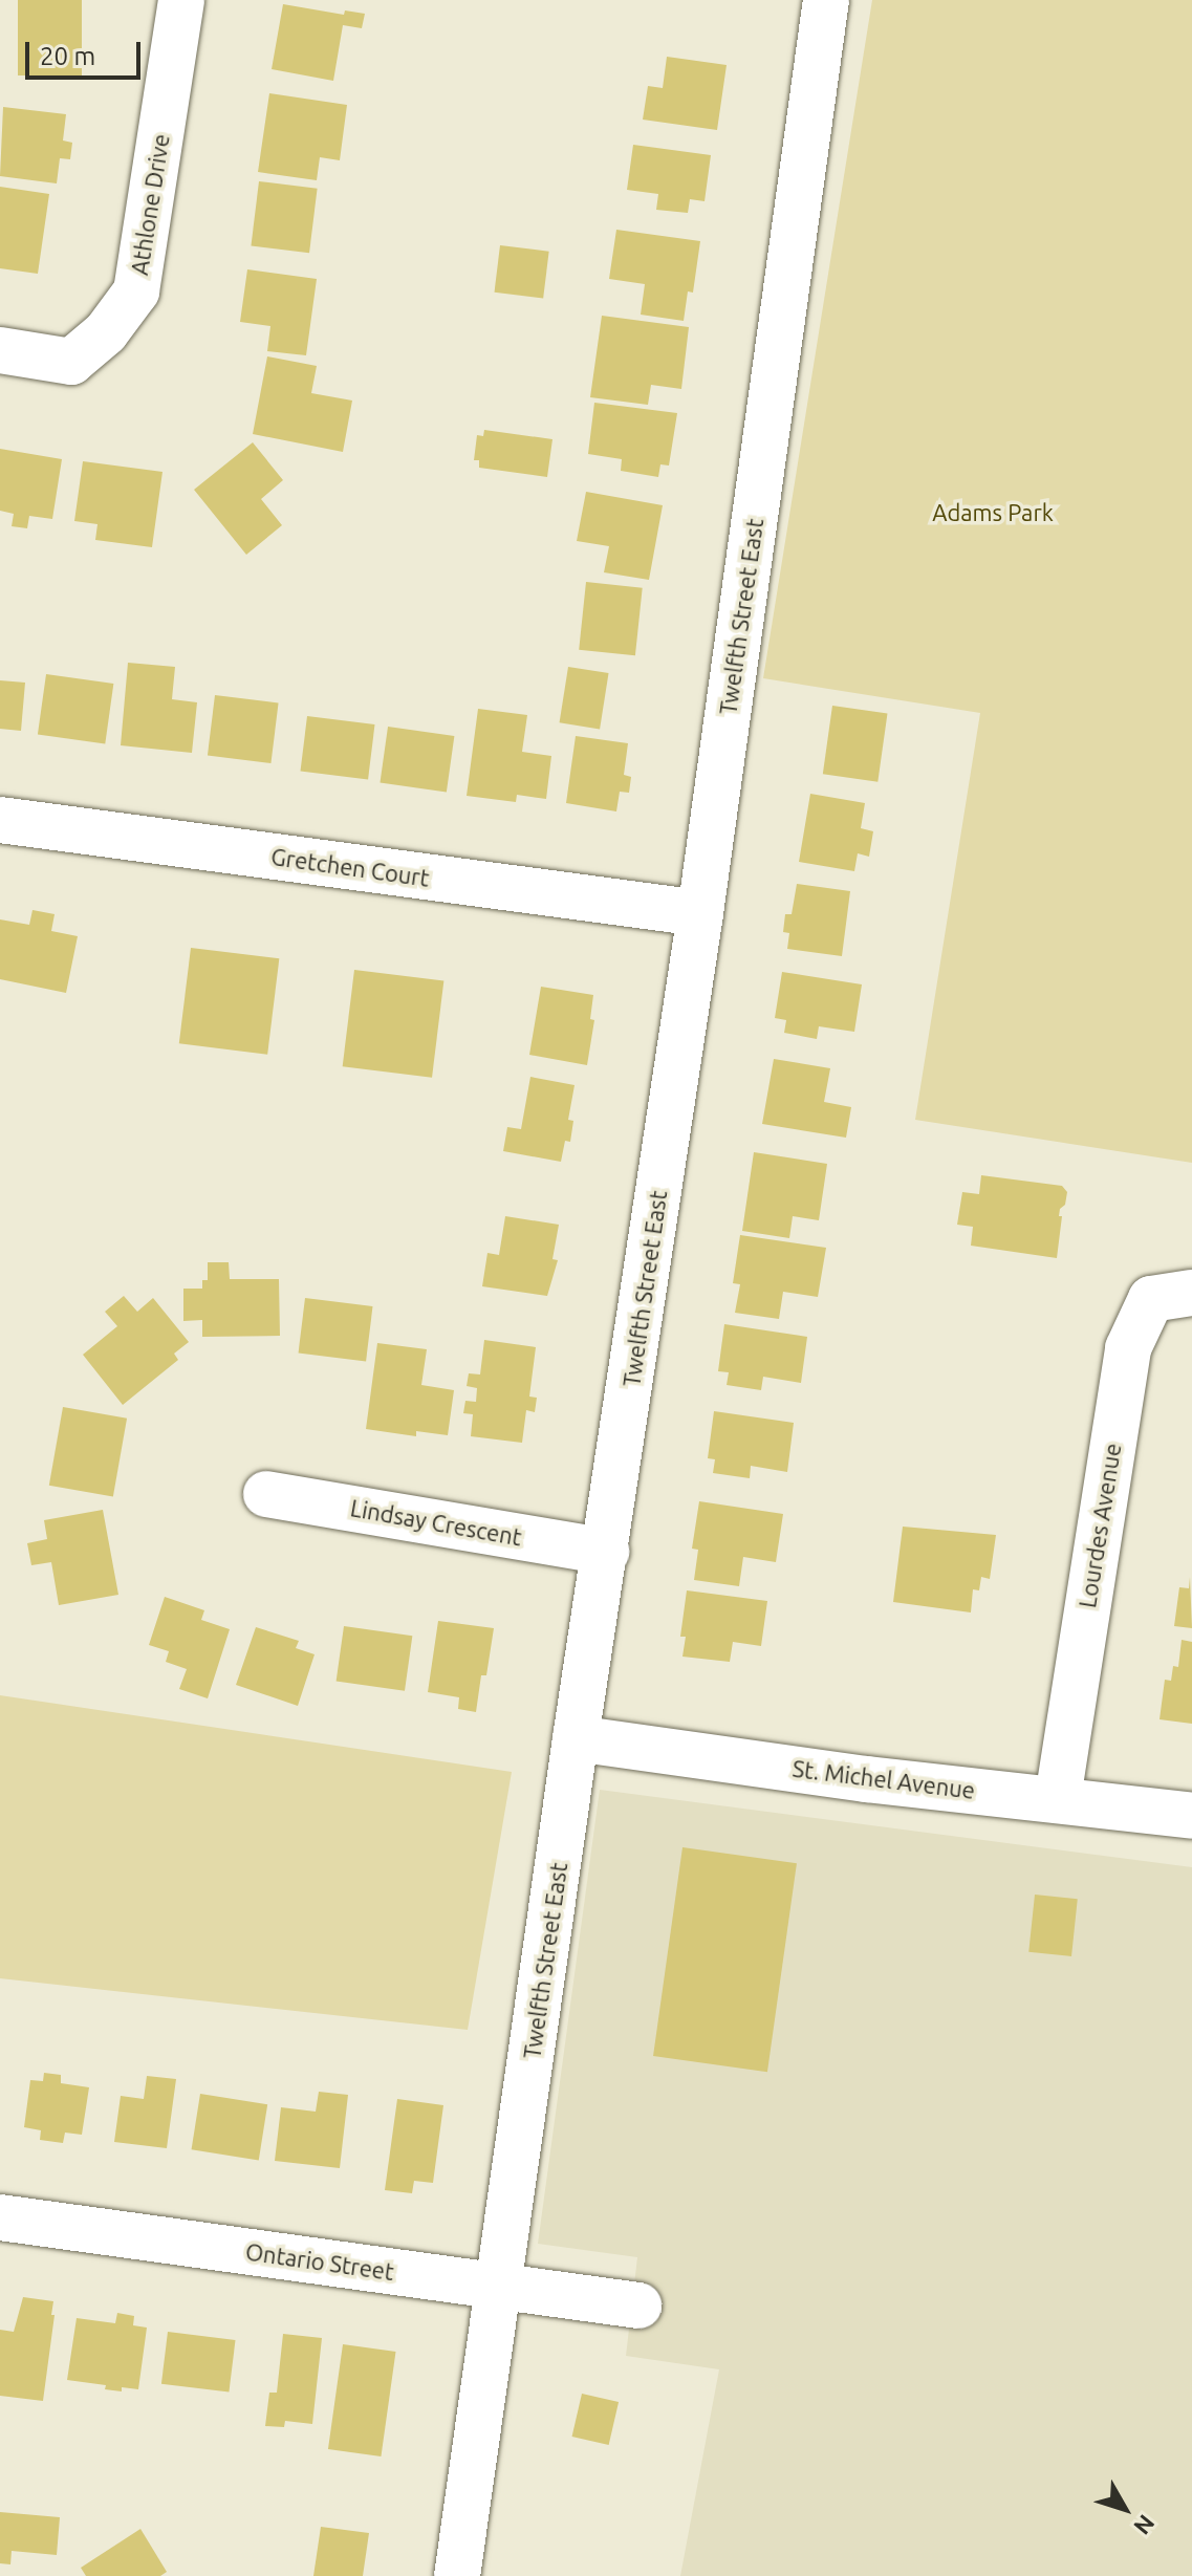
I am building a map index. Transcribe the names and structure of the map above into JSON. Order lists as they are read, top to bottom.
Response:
{
  "streets": {
    "street": [
      "Athlone Drive",
      "Twelfth Street East",
      "Gretchen Court",
      "Lindsay Crescent",
      "Lourdes Avenue",
      "St. Michel Avenue",
      "Ontario Street"
    ]
  },
  "crossings": [
    ["Twelfth Street East", "Gretchen Court"],
    ["Twelfth Street East", "Lindsay Crescent"],
    ["Twelfth Street East", "St. Michel Avenue"],
    ["Twelfth Street East", "Ontario Street"],
    ["Lourdes Avenue", "St. Michel Avenue"]
  ],
  "parks": ["Adams Park"],
  "scale_bar": "20 m",
  "north": "bottom right"
}
